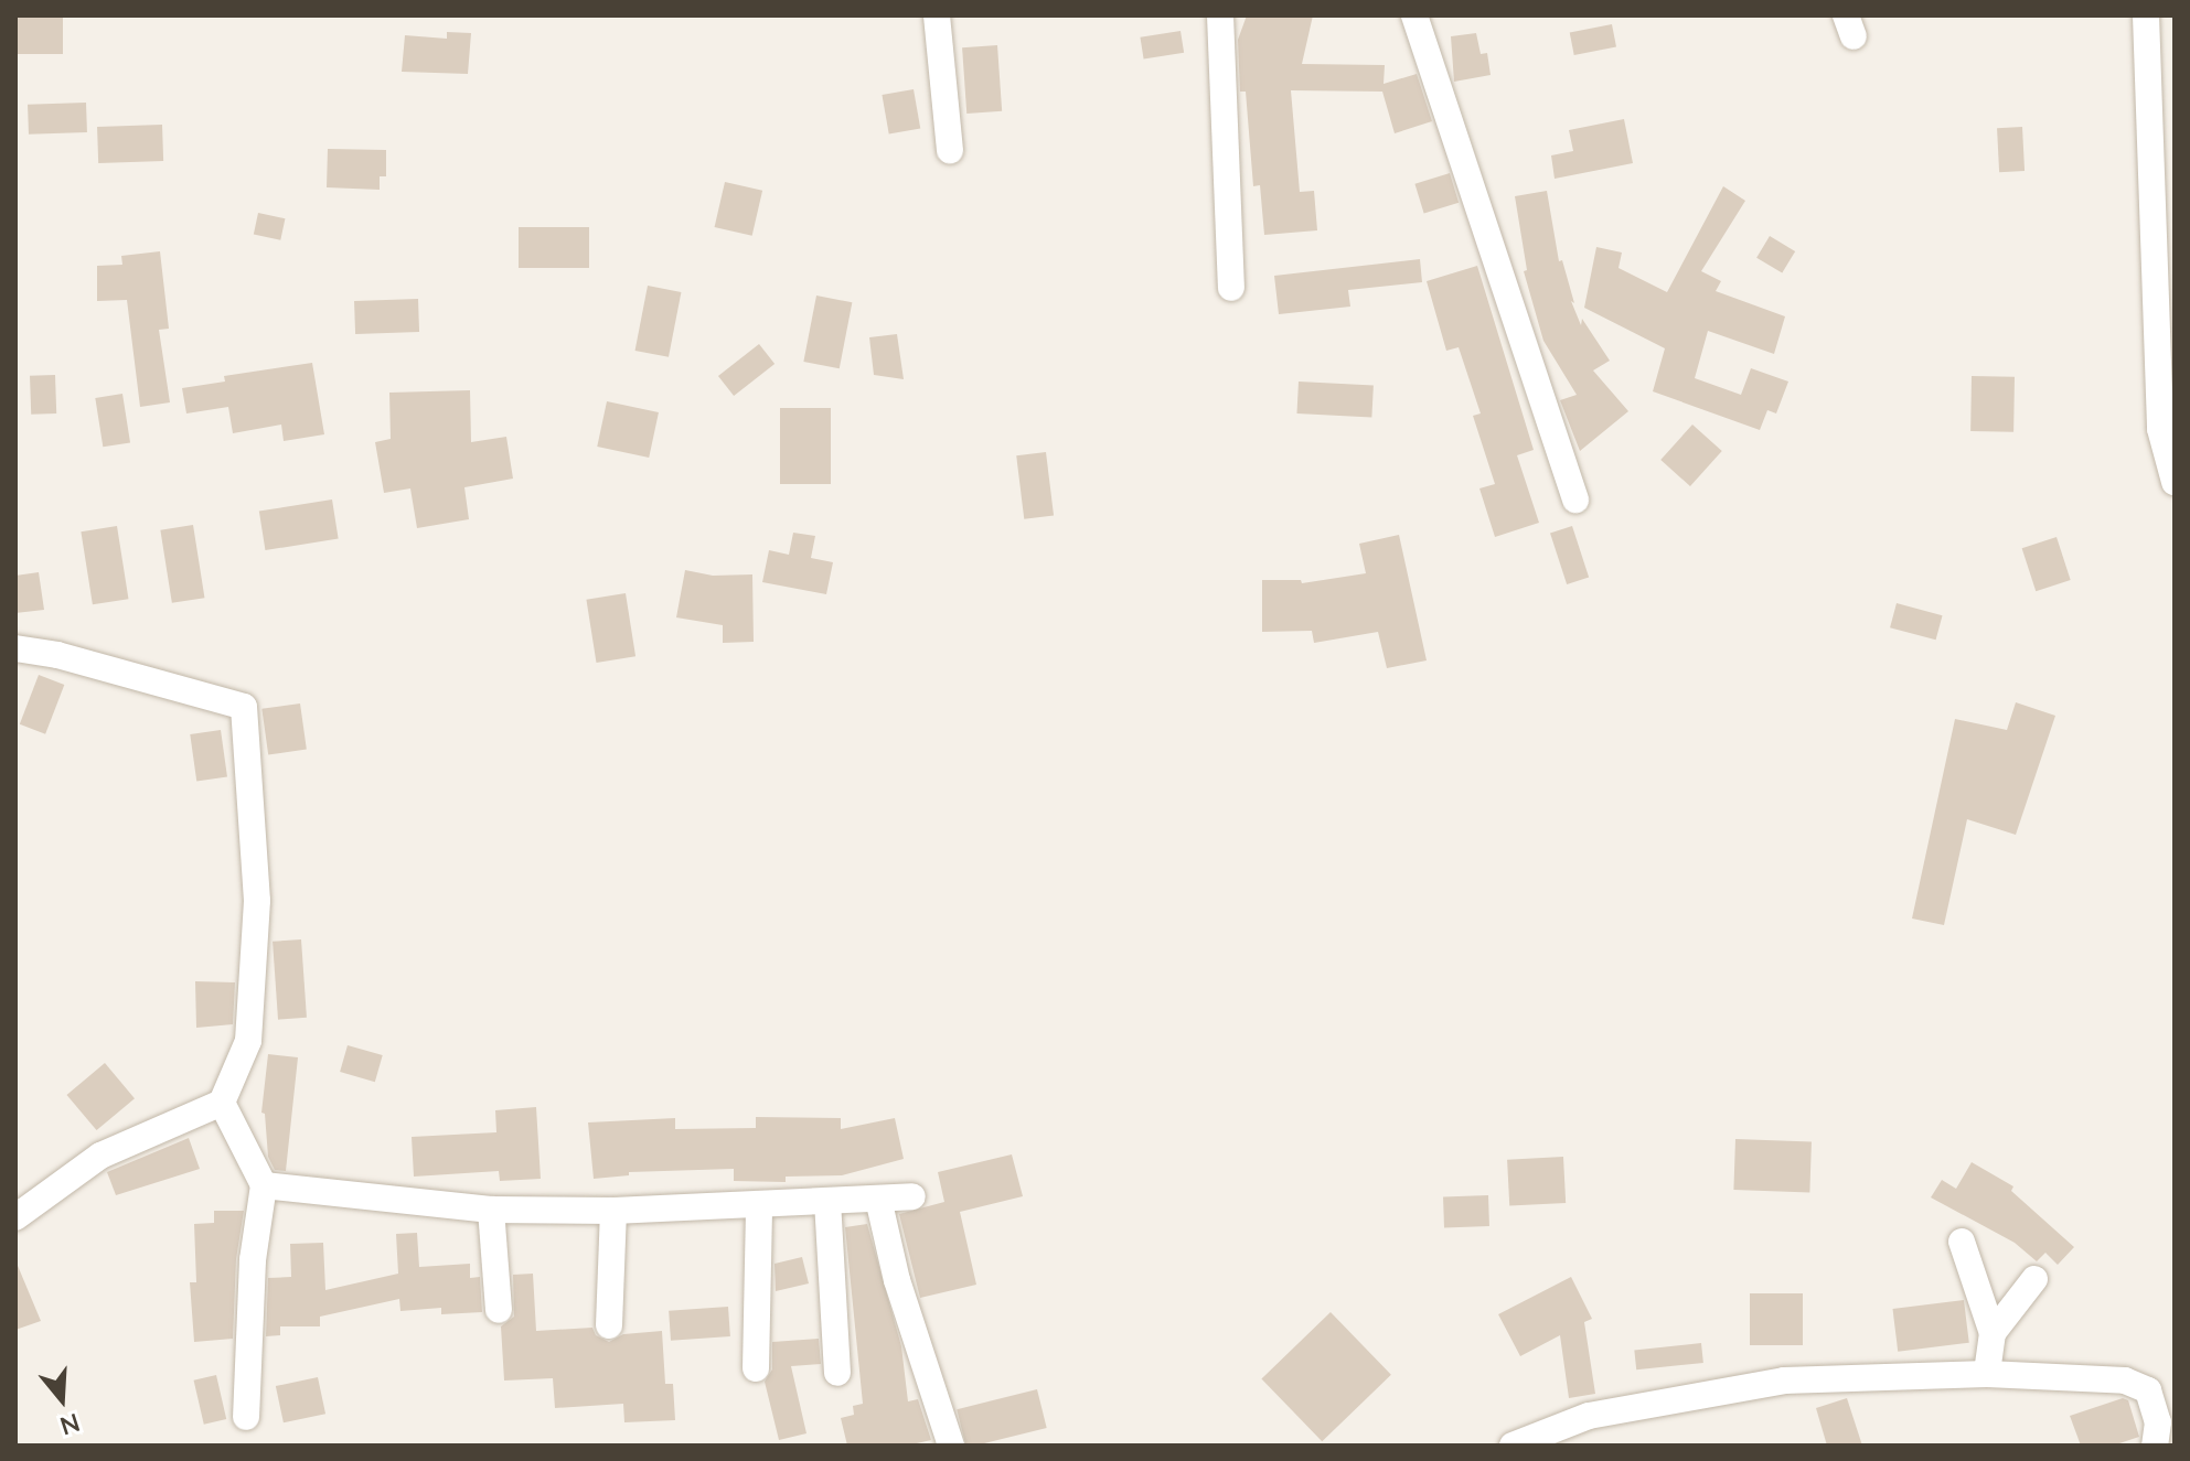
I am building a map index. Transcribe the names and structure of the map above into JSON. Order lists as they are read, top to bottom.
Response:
{
  "north": "bottom"
}
